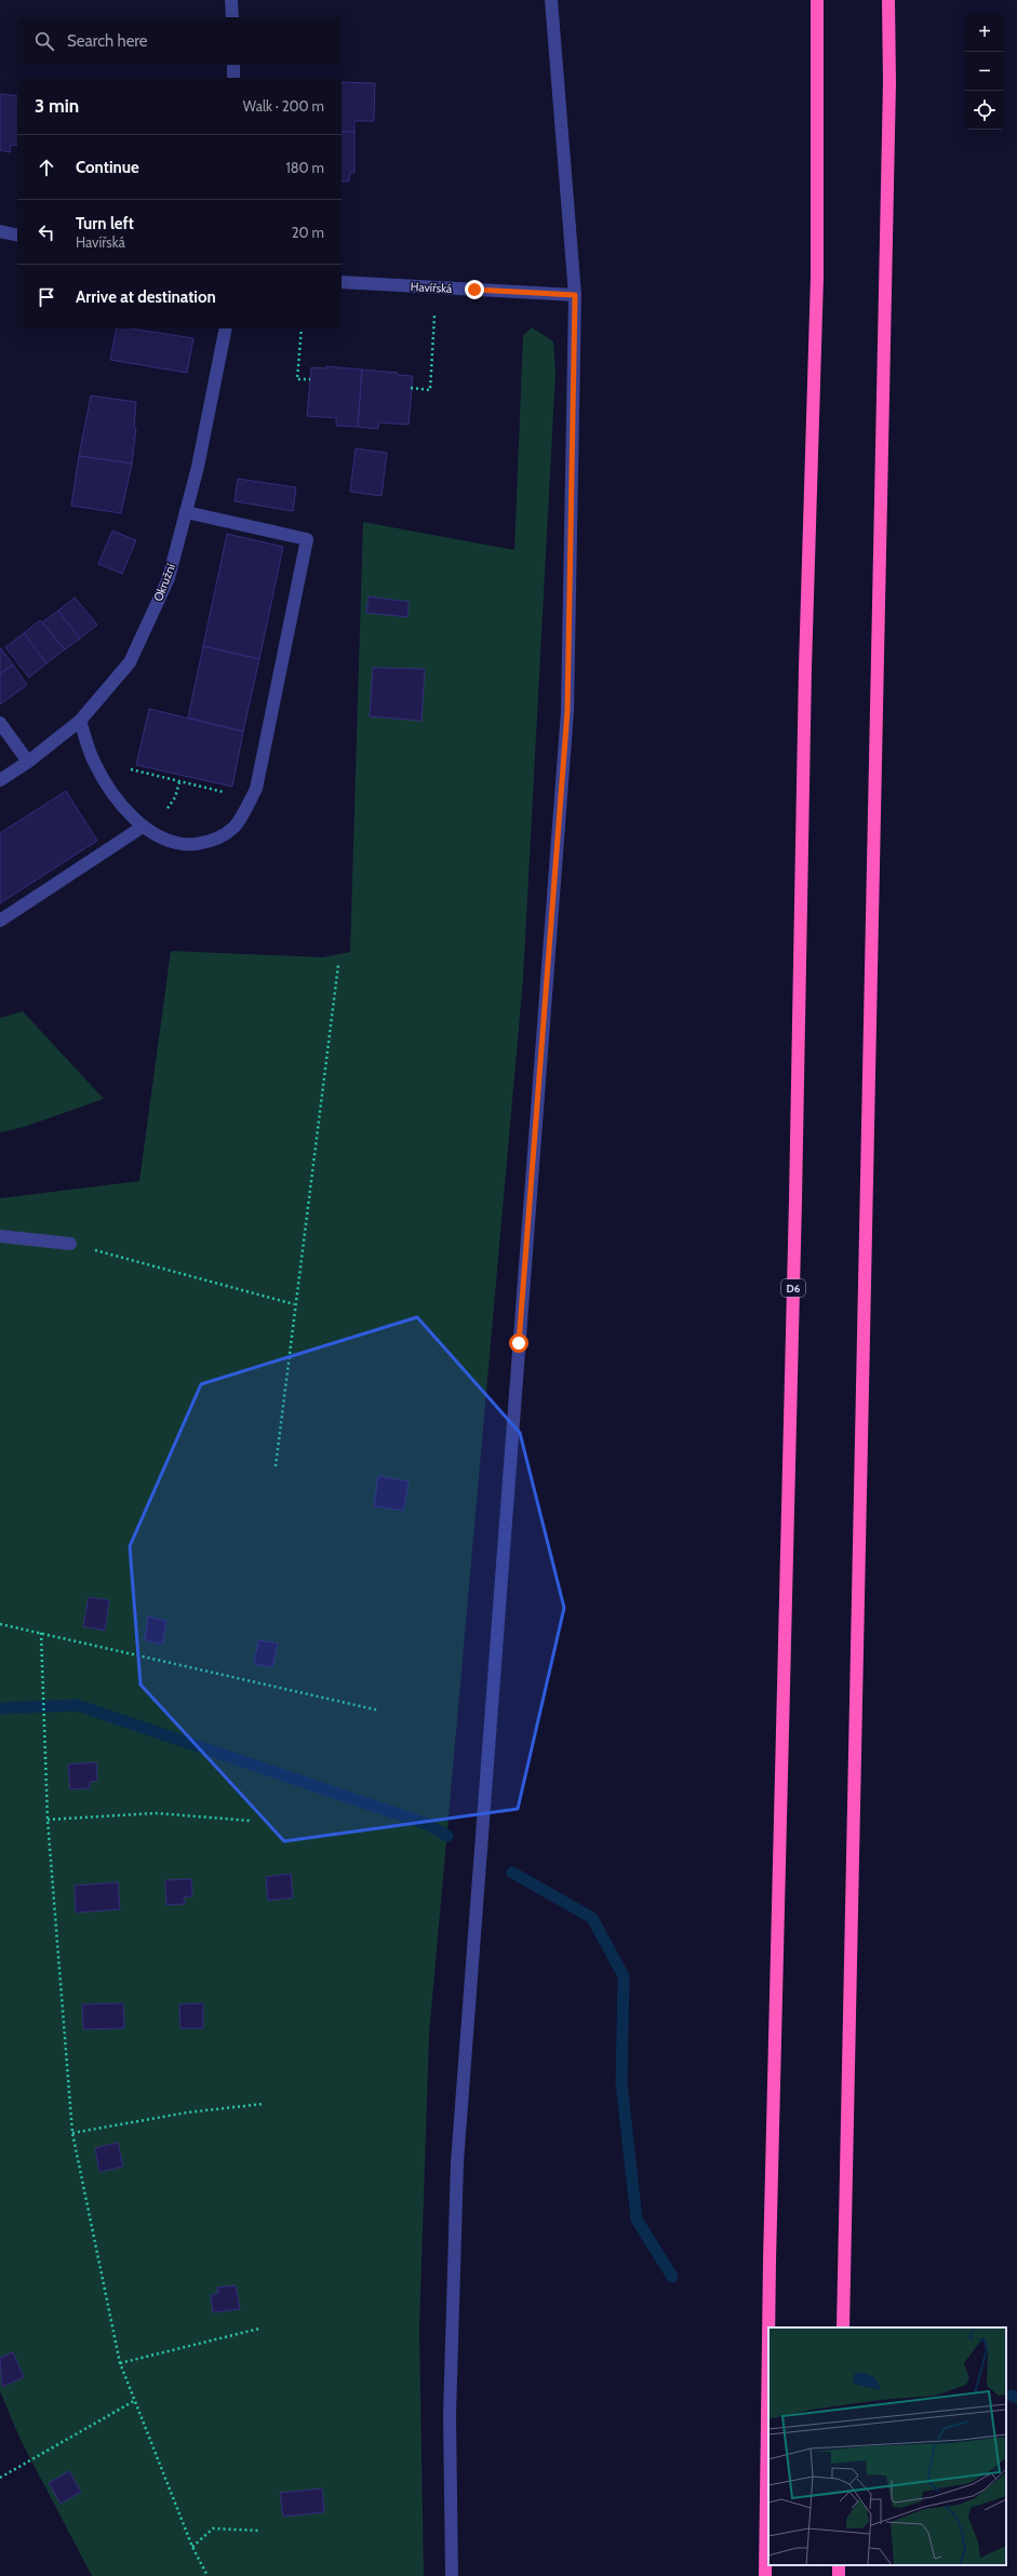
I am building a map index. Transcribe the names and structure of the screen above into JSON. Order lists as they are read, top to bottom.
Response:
{
  "streets": {
    "highway": ["D6"],
    "street": ["Havířská", "Okružní"]
  },
  "page": {
    "map_buttons": ["+", "−"],
    "search": "Search here",
    "heading": ["3 min", "Walk · 200 m"],
    "list": [
      ["Continue", "180 m"],
      ["Turn left", "Havířská", "20 m"],
      "Arrive at destination"
    ]
  }
}
